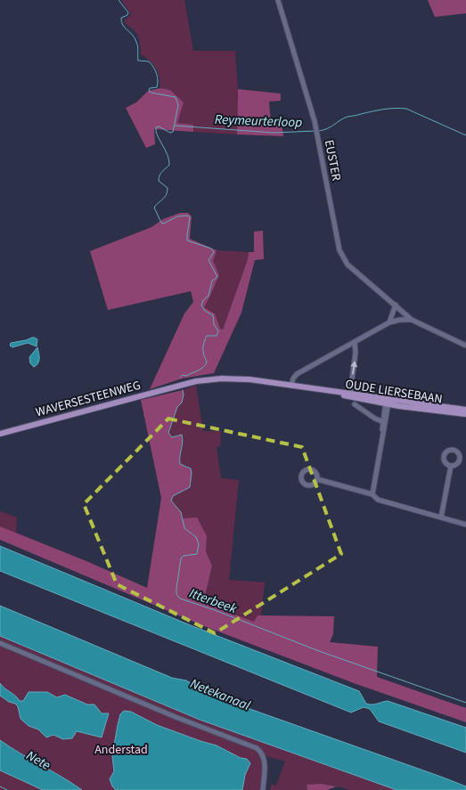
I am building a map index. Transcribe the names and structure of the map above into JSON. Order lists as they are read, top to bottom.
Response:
{
  "streets": {
    "main road": ["OUDE LIERSEBAAN", "WAVERSESTEENWEG"],
    "street": ["EUSTER"]
  },
  "crossings": [
    ["OUDE LIERSEBAAN", "WAVERSESTEENWEG"]
  ],
  "water": [
    "Reymeurterloop",
    "Itterbeek",
    "Netekanaal",
    "Nete"
  ],
  "parks": ["Anderstad"]
}
